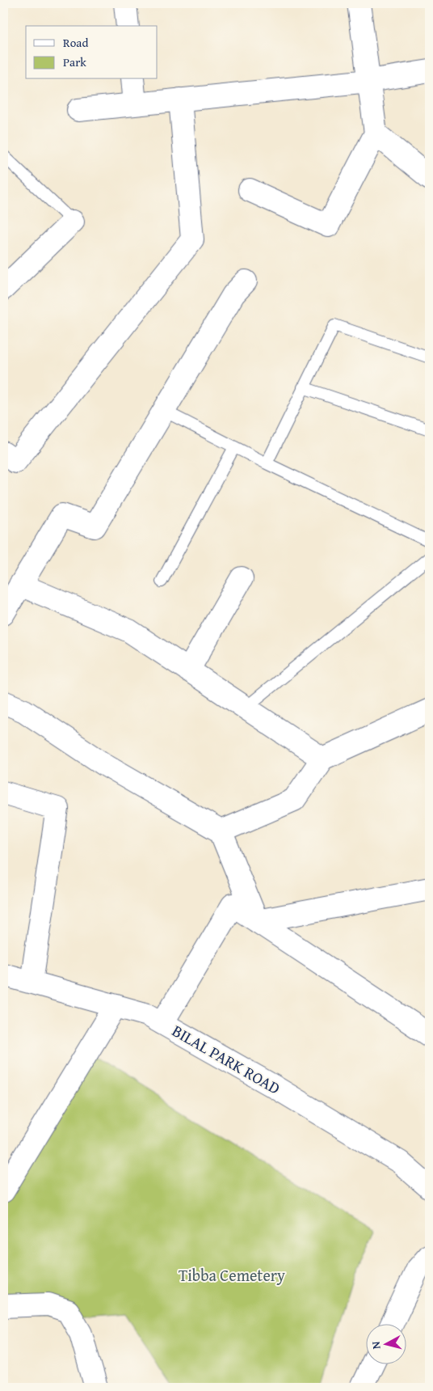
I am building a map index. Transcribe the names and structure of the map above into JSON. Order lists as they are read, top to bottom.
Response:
{
  "streets": {
    "street": ["BILAL PARK ROAD"]
  },
  "parks": ["Tibba Cemetery"],
  "legend": ["Road", "Park"],
  "north": "left"
}
